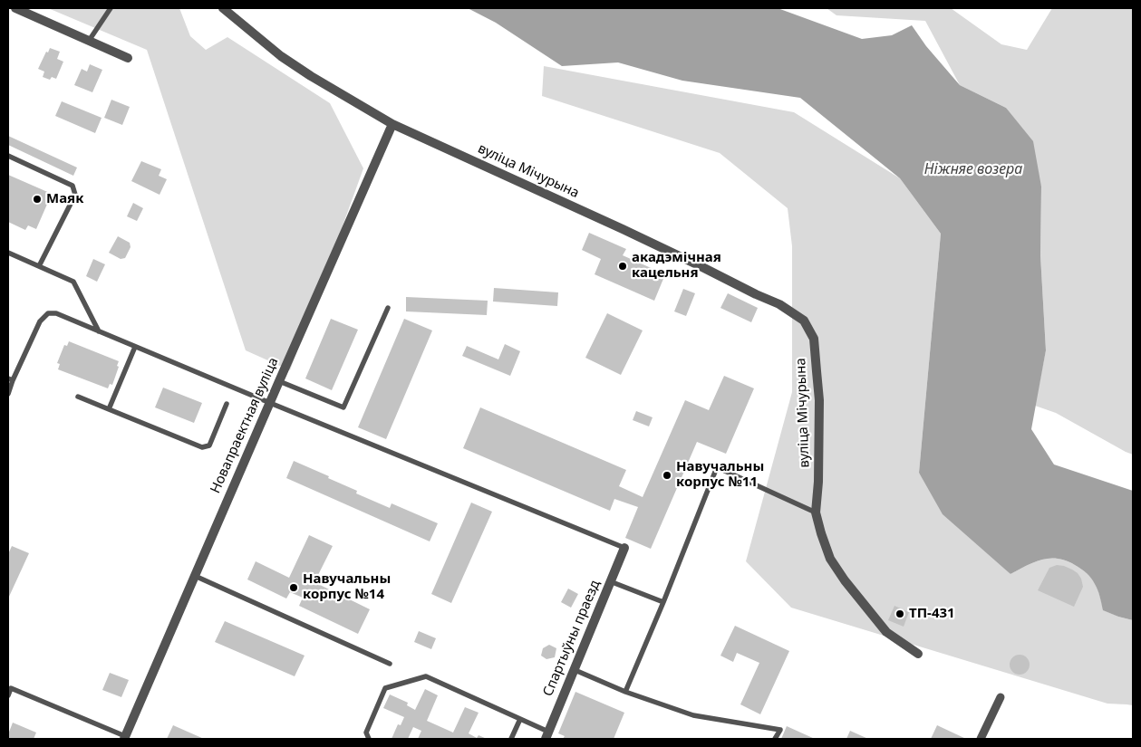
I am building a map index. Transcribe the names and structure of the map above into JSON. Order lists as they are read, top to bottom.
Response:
{
  "streets": {
    "street": ["вуліца Мічурына", "Новапраектная вуліца", "Спартыўны праезд"]
  },
  "crossings": [
    ["вуліца Мічурына", "Новапраектная вуліца"]
  ],
  "water": ["Ніжняе возера"],
  "places": [
    "Маяк",
    "акадэмічная кацельня",
    "Навучальны корпус №11",
    "Навучальны корпус №14",
    "ТП-431"
  ]
}
